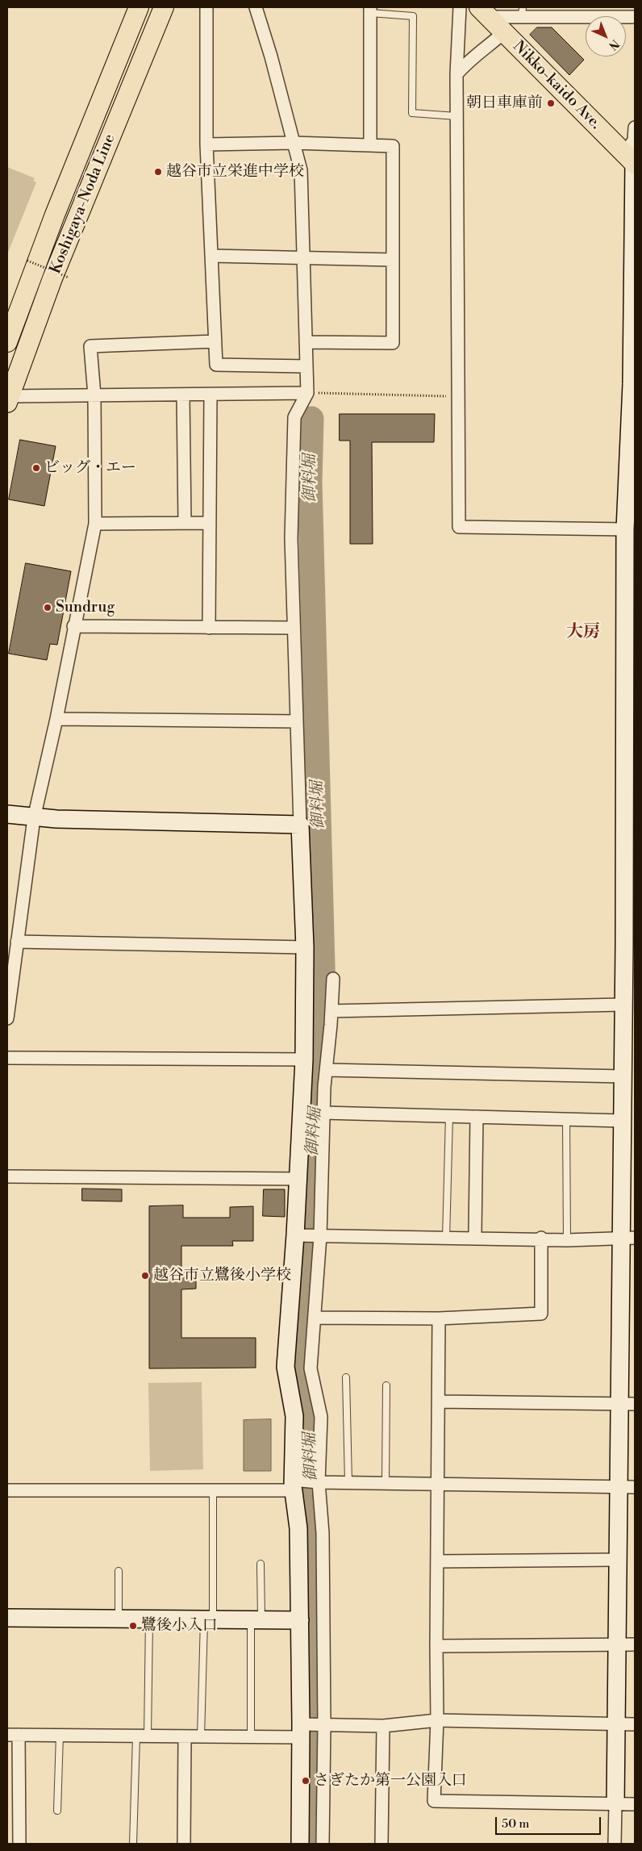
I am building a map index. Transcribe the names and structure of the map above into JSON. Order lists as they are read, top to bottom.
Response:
{
  "streets": {
    "main road": ["Nikko-kaido Ave.", "Koshigaya-Noda Line"]
  },
  "districts": ["大房"],
  "water": ["御料堀"],
  "places": [
    "朝日車庫前",
    "越谷市立栄進中学校",
    "ビッグ・エー",
    "Sundrug",
    "越谷市立鷺後小学校",
    "鷺後小入口",
    "さぎたか第一公園入口"
  ],
  "scale_bar": "50 m",
  "north": "bottom right"
}
